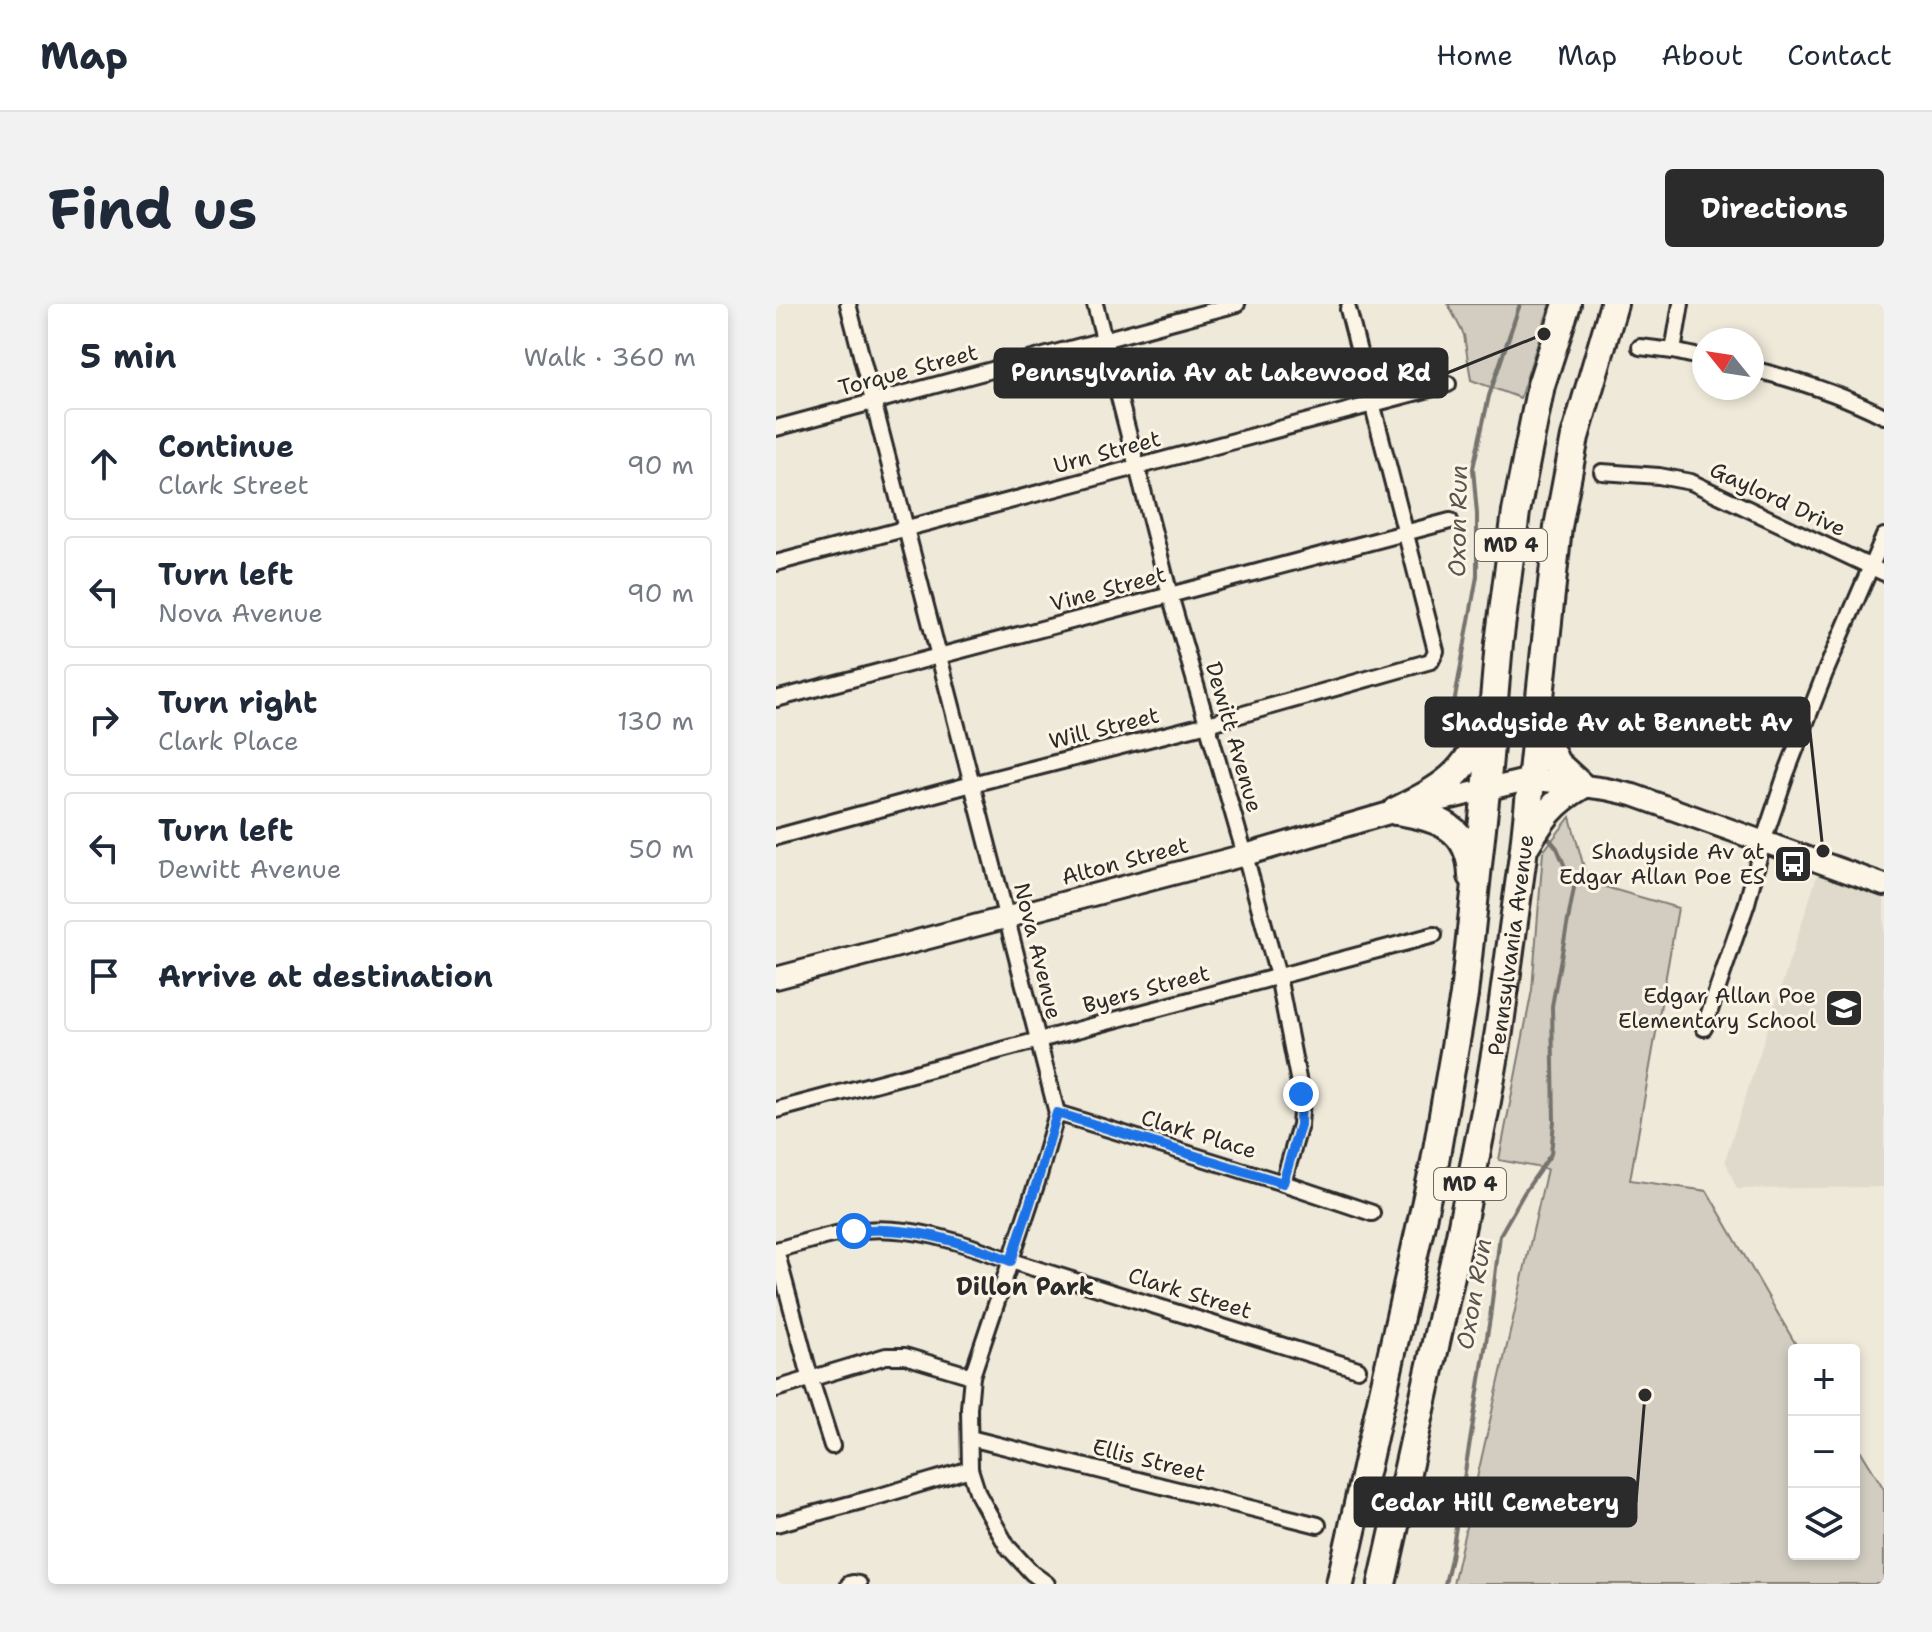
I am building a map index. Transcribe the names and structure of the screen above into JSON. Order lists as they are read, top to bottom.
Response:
{
  "streets": {
    "highway": ["MD 4", "Pennsylvania Avenue"],
    "street": [
      "Torque Street",
      "Urn Street",
      "Gaylord Drive",
      "Vine Street",
      "Will Street",
      "Dewitt Avenue",
      "Alton Street",
      "Nova Avenue",
      "Byers Street",
      "Clark Place",
      "Clark Street",
      "Ellis Street"
    ]
  },
  "crossings": [
    ["Torque Street", "Dewitt Avenue"],
    ["Torque Street", "Nova Avenue"],
    ["Urn Street", "Dewitt Avenue"],
    ["Urn Street", "Nova Avenue"],
    ["Vine Street", "Will Street"],
    ["Vine Street", "Dewitt Avenue"],
    ["Vine Street", "Nova Avenue"],
    ["Will Street", "Dewitt Avenue"],
    ["Will Street", "Nova Avenue"],
    ["Dewitt Avenue", "Alton Street"],
    ["Dewitt Avenue", "Byers Street"],
    ["Dewitt Avenue", "Clark Place"],
    ["Alton Street", "Pennsylvania Avenue"],
    ["Alton Street", "Nova Avenue"],
    ["Nova Avenue", "Byers Street"],
    ["Nova Avenue", "Clark Place"],
    ["Nova Avenue", "Clark Street"],
    ["Nova Avenue", "Ellis Street"]
  ],
  "districts": ["Dillon Park"],
  "water": ["Oxon Run"],
  "places": {
    "other": ["Pennsylvania Av at Lakewood Rd", "Shadyside Av at Bennett Av", "Cedar Hill Cemetery"],
    "bus stop": ["Shadyside Av at Edgar Allan Poe ES"],
    "school or university": ["Edgar Allan Poe Elementary School"]
  },
  "north": "top left",
  "page": {
    "header": "Map",
    "nav": [
      "Home",
      "Map",
      "About",
      "Contact"
    ],
    "buttons": "Directions",
    "title": "Find us",
    "heading": ["5 min", "Walk · 360 m"],
    "list": [
      ["Continue", "Clark Street", "90 m"],
      ["Turn left", "Nova Avenue", "90 m"],
      ["Turn right", "Clark Place", "130 m"],
      ["Turn left", "Dewitt Avenue", "50 m"],
      "Arrive at destination"
    ],
    "map_buttons": ["+", "−"]
  }
}
